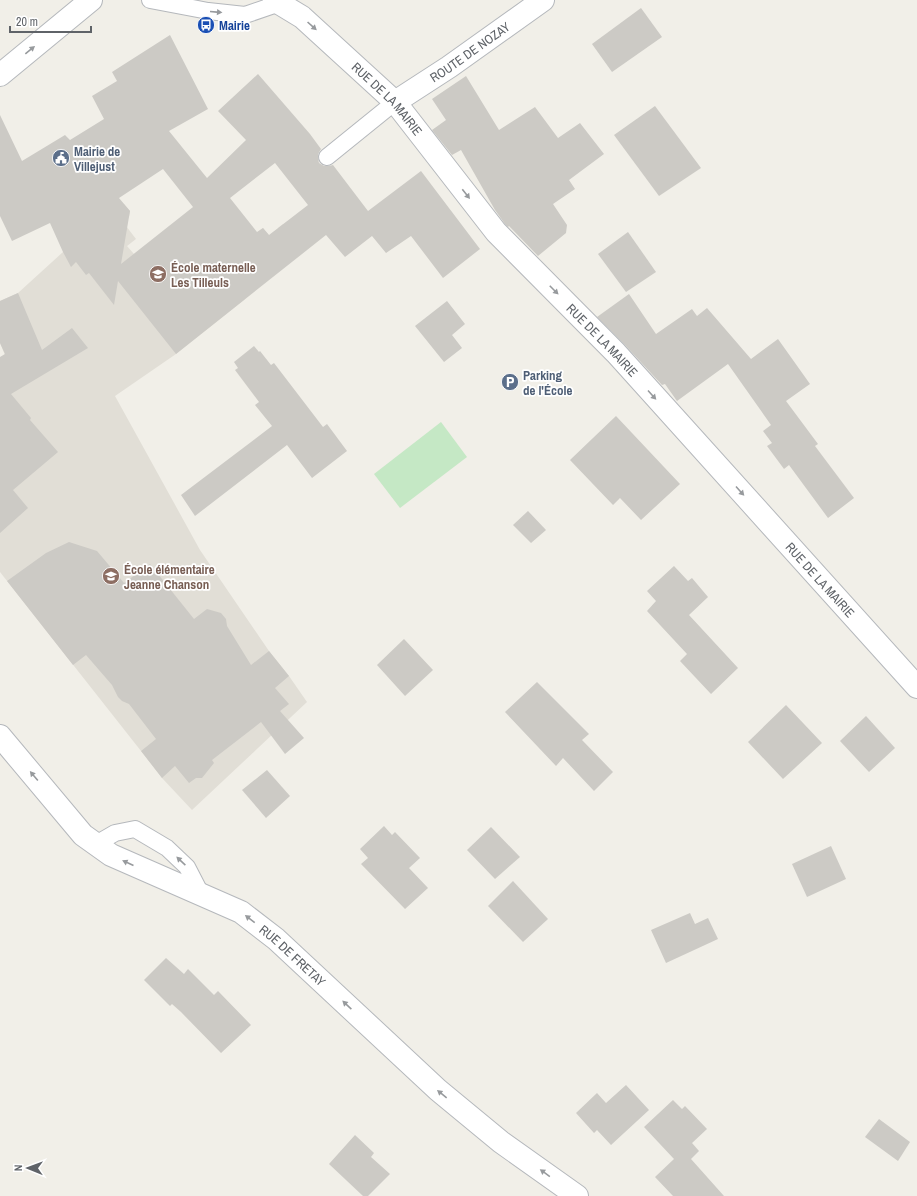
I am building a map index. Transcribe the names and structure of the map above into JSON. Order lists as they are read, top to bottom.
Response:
{
  "streets": {
    "street": ["ROUTE DE NOZAY", "RUE DE LA MAIRIE", "RUE DE FRETAY"]
  },
  "crossings": [
    ["ROUTE DE NOZAY", "RUE DE LA MAIRIE"]
  ],
  "one_way": ["RUE DE LA MAIRIE", "RUE DE FRETAY"],
  "places": {
    "bus stop": ["Mairie"],
    "public building": ["Mairie de Villejust"],
    "school or university": ["École maternelle Les Tilleuls", "École élémentaire Jeanne Chanson"],
    "parking": ["Parking de l'École"]
  },
  "scale_bar": "20 m",
  "north": "left"
}
